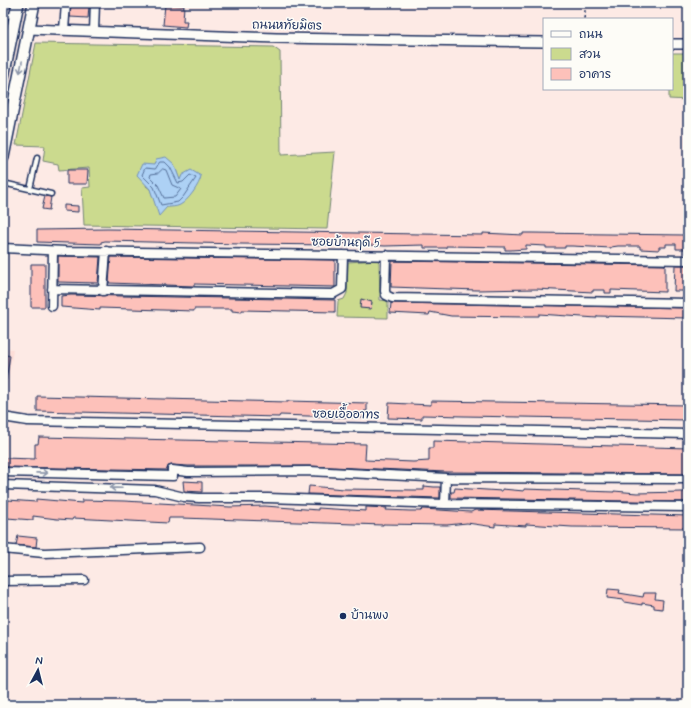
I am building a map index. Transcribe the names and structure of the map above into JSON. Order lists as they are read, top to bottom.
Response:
{
  "streets": {
    "street": ["ถนนหทัยมิตร", "ซอยบ้านฤดี 5", "ซอยเอื้ออาทร"]
  },
  "places": ["บ้านพง"],
  "legend": ["ถนน", "สวน", "อาคาร"],
  "north": "top"
}
